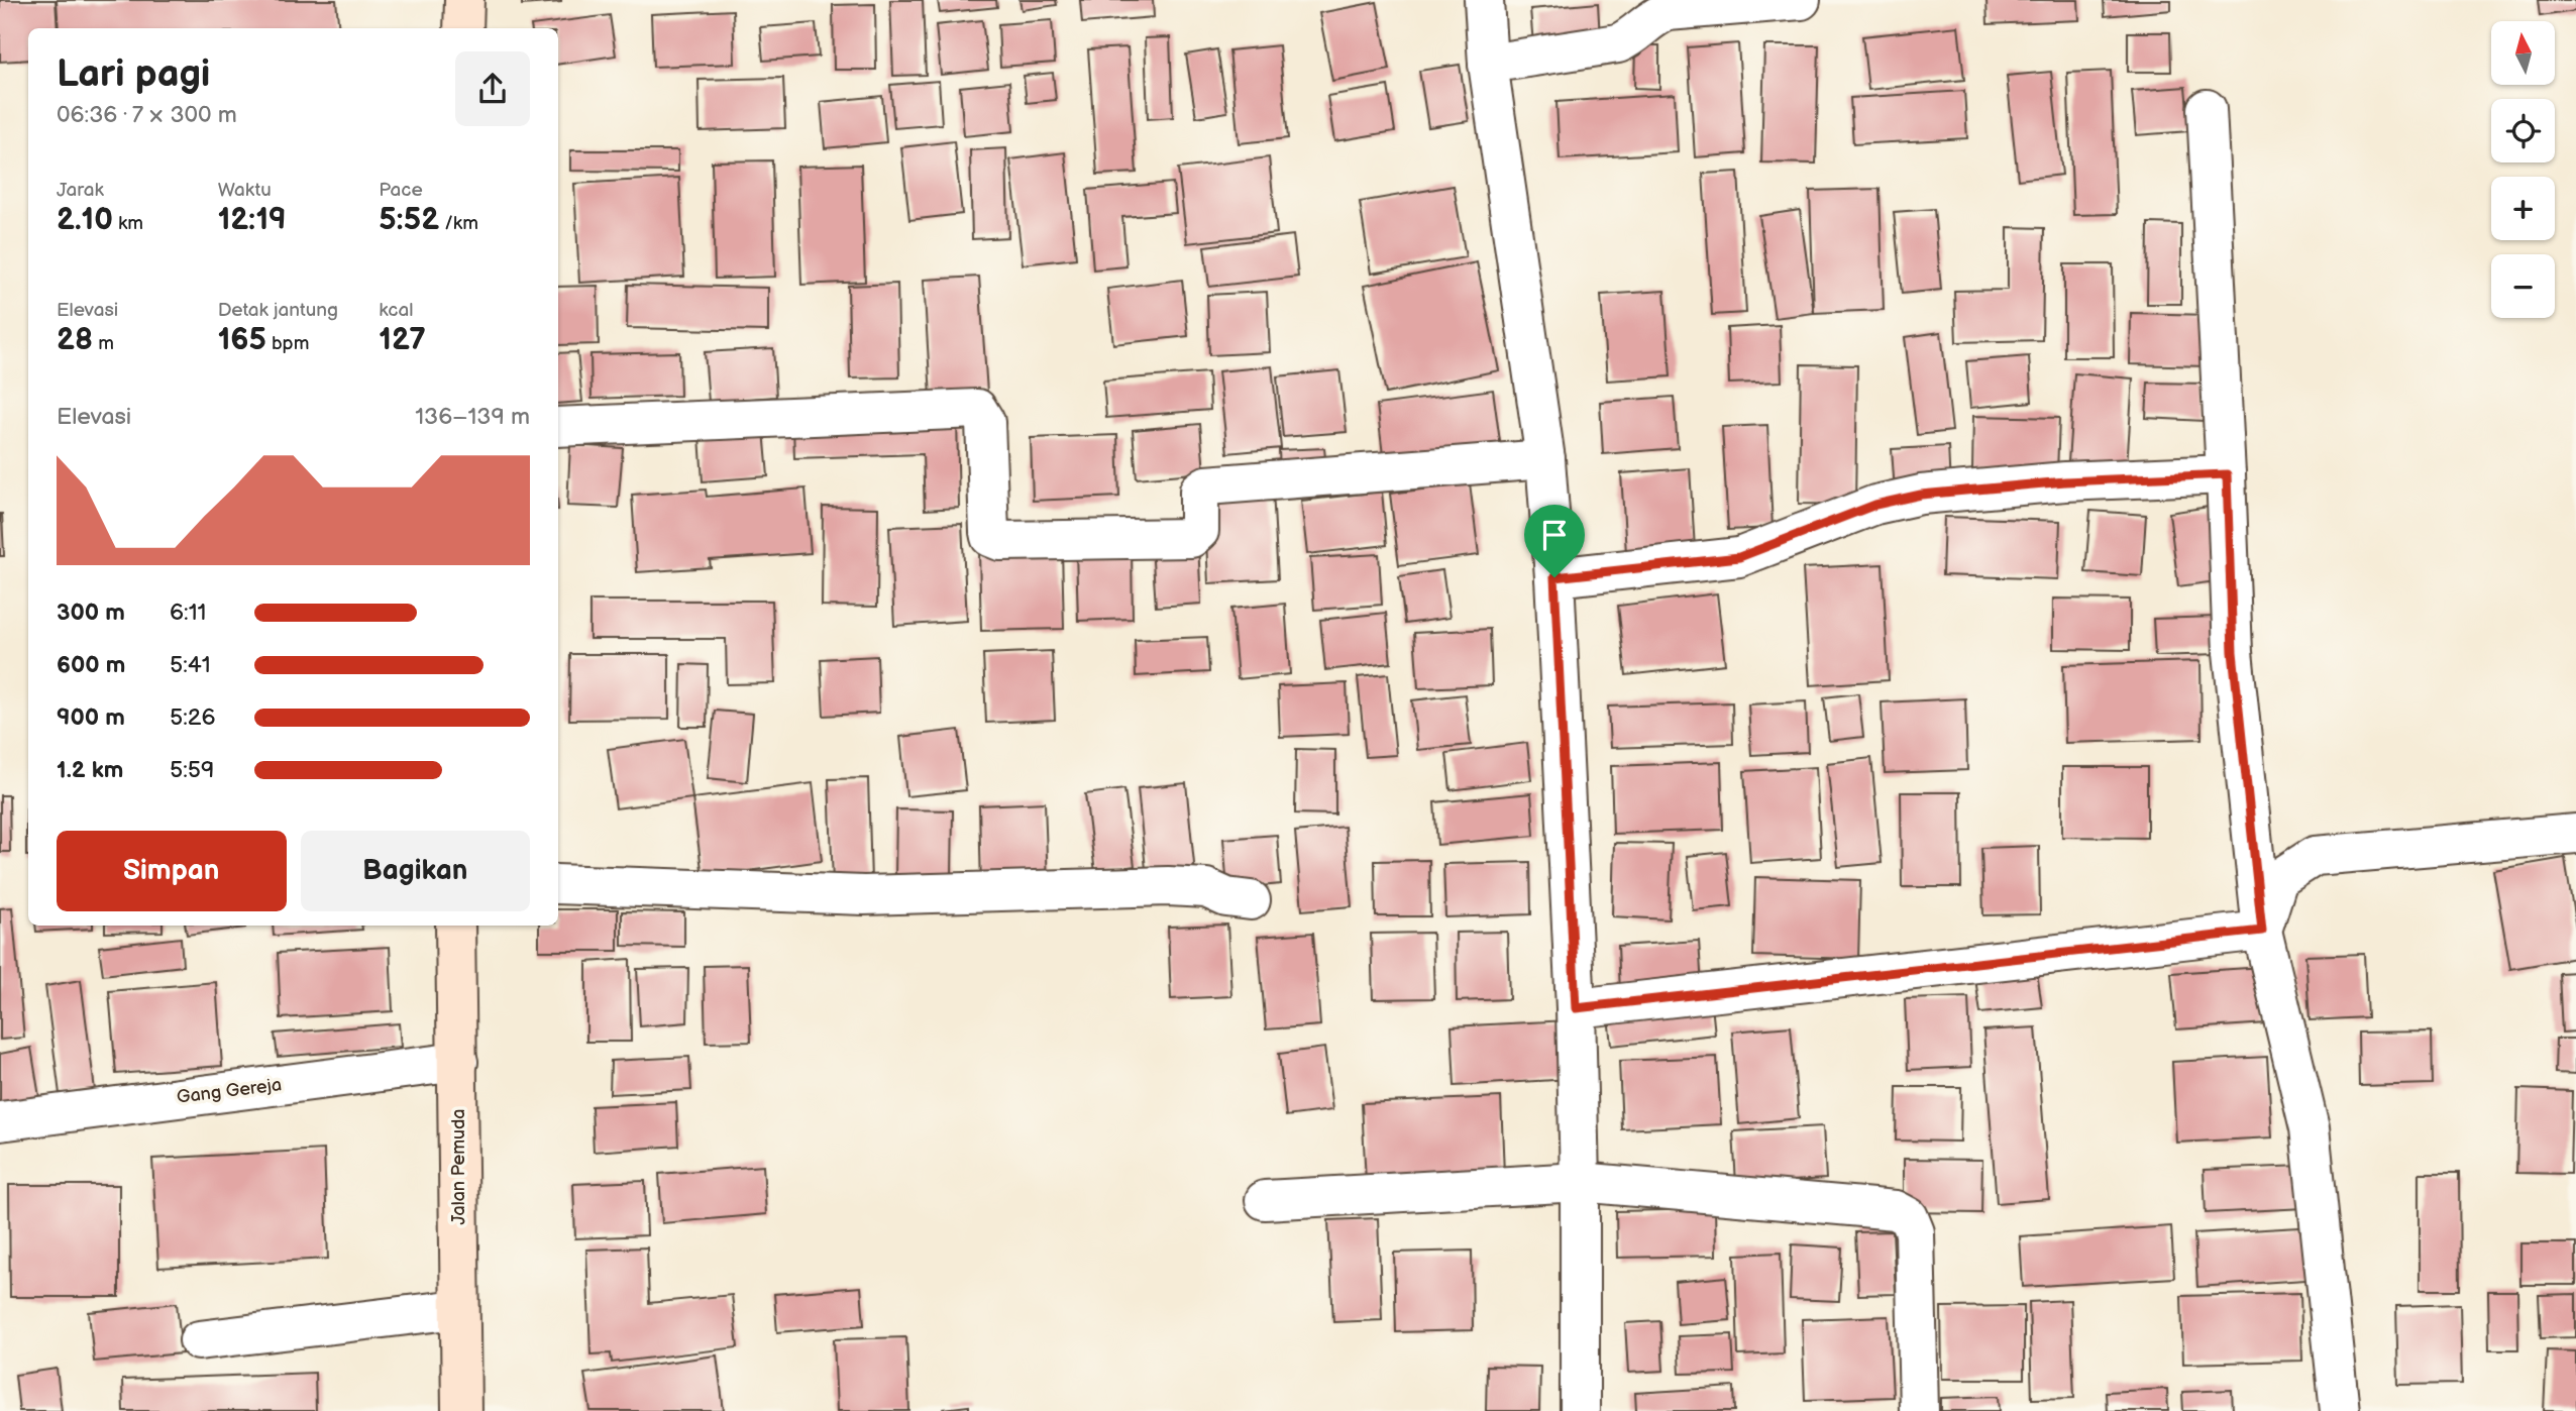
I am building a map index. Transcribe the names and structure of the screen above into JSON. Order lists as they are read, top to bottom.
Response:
{
  "streets": {
    "main road": ["Jalan Pemuda"],
    "street": ["Gang Gereja"]
  },
  "crossings": [
    ["Gang Gereja", "Jalan Pemuda"]
  ],
  "north": "top",
  "page": {
    "map_buttons": ["+", "−"],
    "heading": ["Lari pagi", "06:36 · 7 × 300 m"],
    "stats": [
      ["Jarak", "2.10 km"],
      ["Waktu", "12:19"],
      ["Pace", "5:52 /km"],
      ["Elevasi", "28 m"],
      ["Detak jantung", "165 bpm"],
      ["kcal", "127"]
    ],
    "chart": ["Elevasi", "136–139 m"],
    "list": [
      {
        "name": "300 m",
        "note": "6:11"
      },
      {
        "name": "600 m",
        "note": "5:41"
      },
      {
        "name": "900 m",
        "note": "5:26"
      },
      {
        "name": "1.2 km",
        "note": "5:59"
      }
    ],
    "buttons": ["Simpan", "Bagikan"]
  }
}
